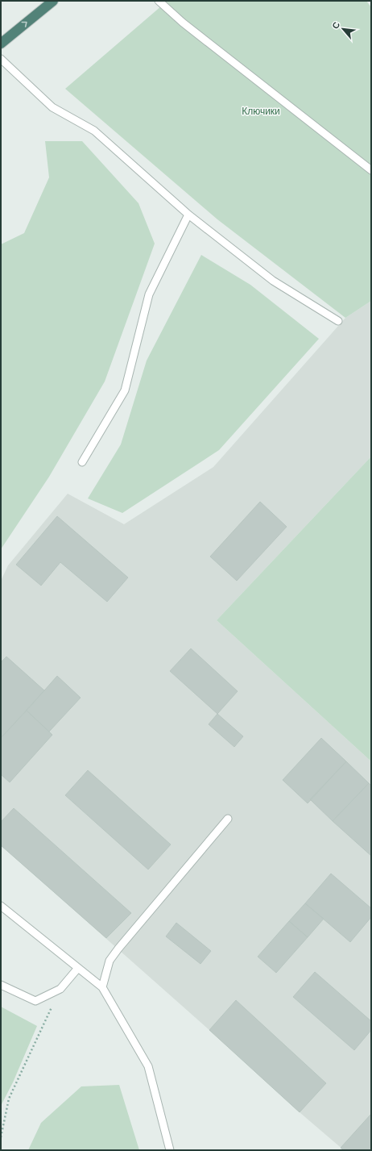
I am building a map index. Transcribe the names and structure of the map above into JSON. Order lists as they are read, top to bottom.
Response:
{
  "parks": ["Ключики"],
  "north": "top left"
}
